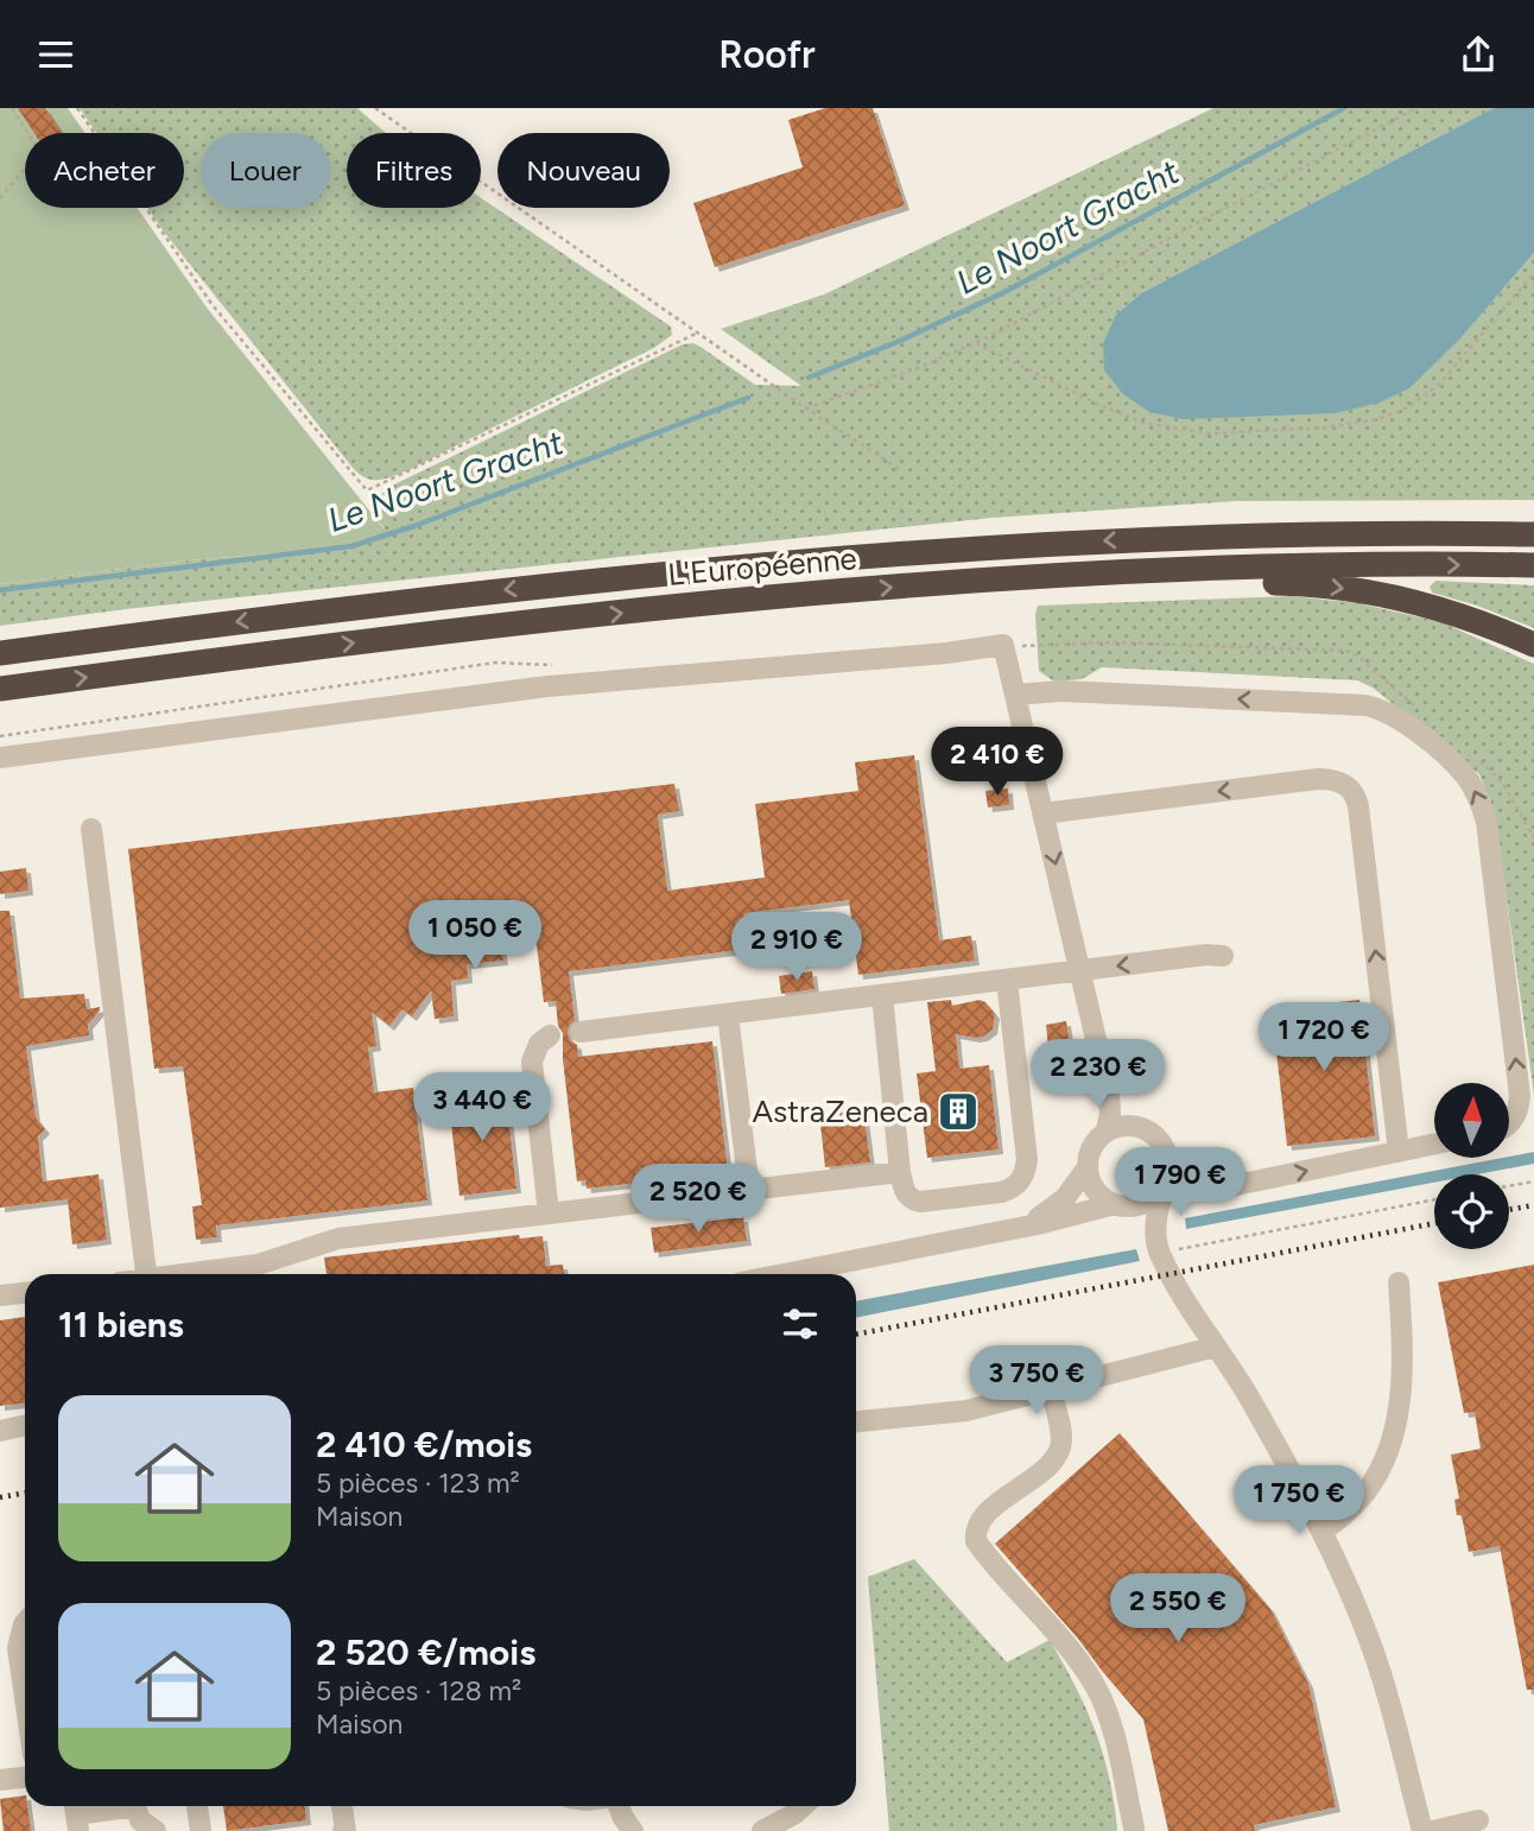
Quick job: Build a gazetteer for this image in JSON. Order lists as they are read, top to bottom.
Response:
{
  "streets": {
    "highway": ["L'Européenne"]
  },
  "water": ["Le Noort Gracht"],
  "places": {
    "building": ["AstraZeneca"]
  },
  "north": "top",
  "page": {
    "header": "Roofr",
    "chip": [
      "Acheter",
      "Louer",
      "Filtres",
      "Nouveau"
    ],
    "price": [
      "2 410 €",
      "1 050 €",
      "2 910 €",
      "1 720 €",
      "2 230 €",
      "3 440 €",
      "1 790 €",
      "2 520 €",
      "3 750 €",
      "1 750 €",
      "2 550 €"
    ],
    "heading": "11 biens",
    "list": [
      {
        "name": "2 410 €/mois",
        "note": "5 pièces · 123 m² · Maison"
      },
      {
        "name": "2 520 €/mois",
        "note": "5 pièces · 128 m² · Maison"
      }
    ]
  }
}
